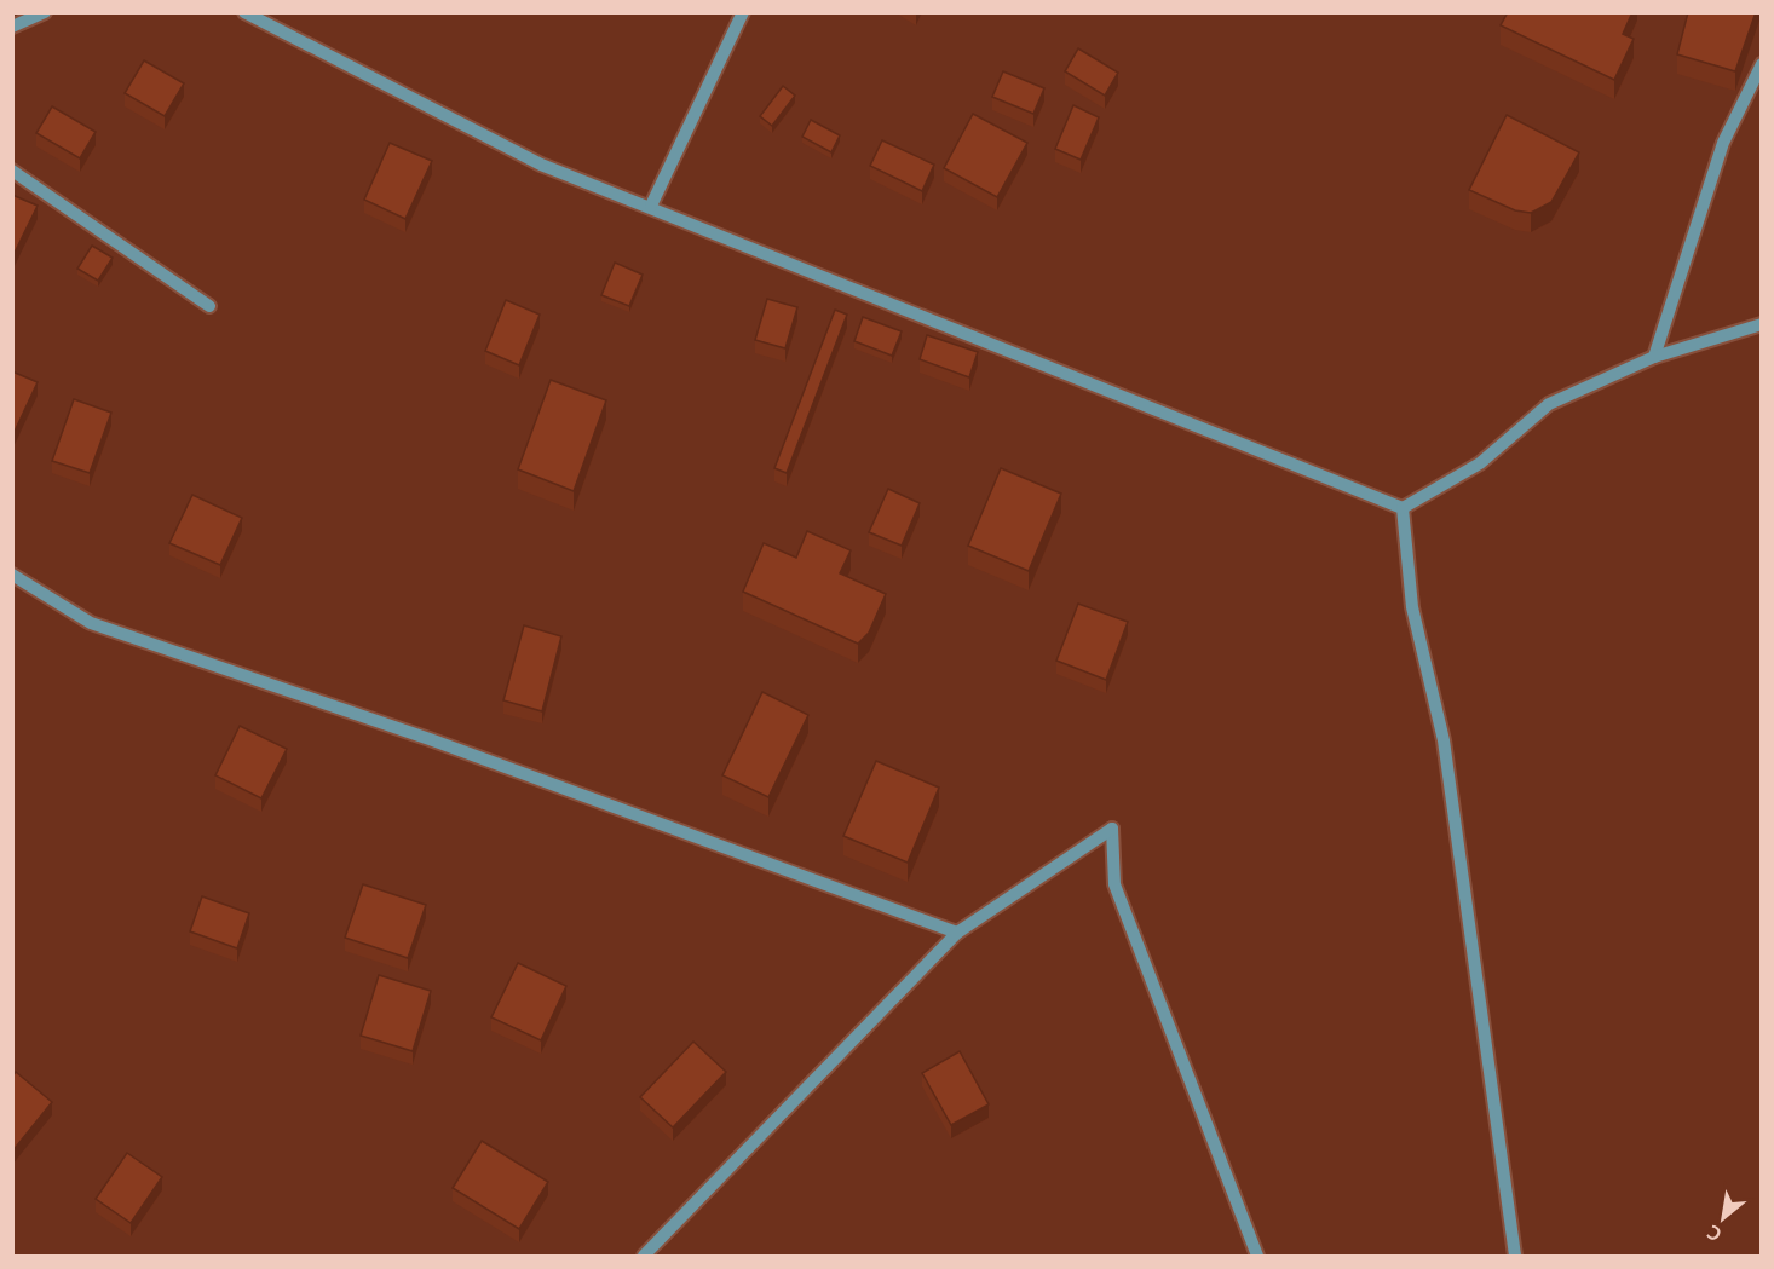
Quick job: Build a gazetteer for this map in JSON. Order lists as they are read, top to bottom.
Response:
{
  "north": "bottom left"
}
